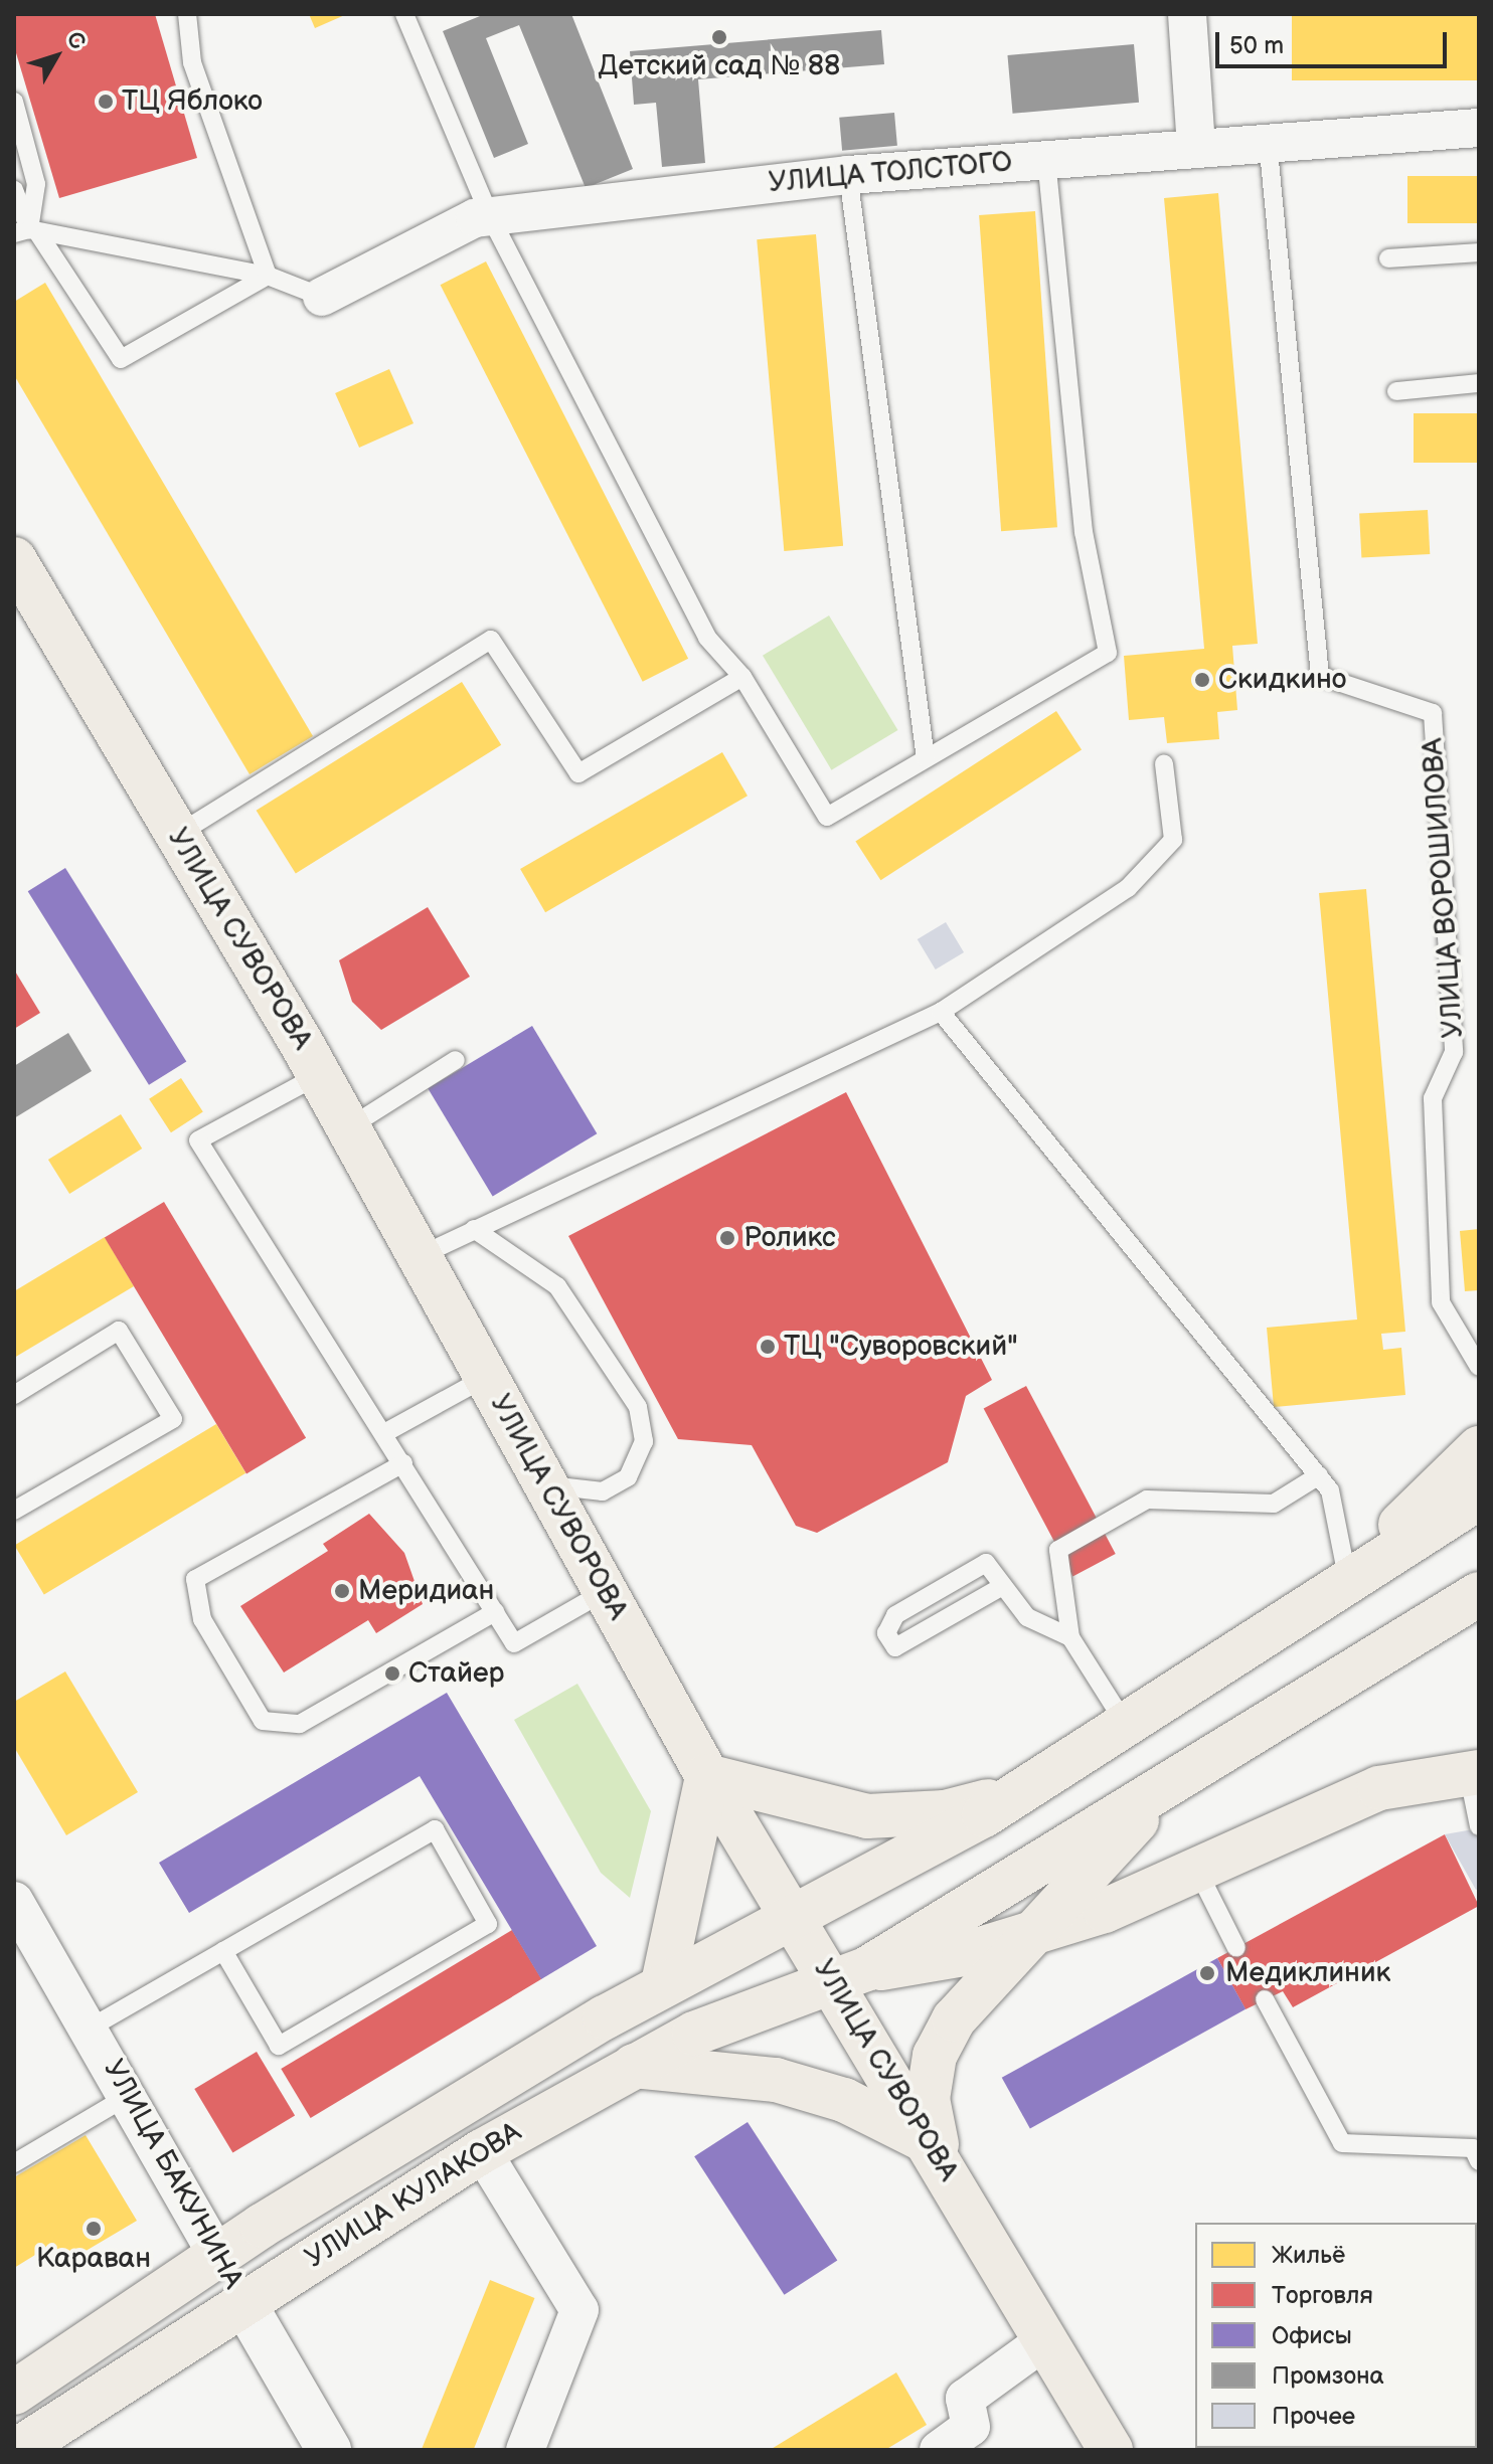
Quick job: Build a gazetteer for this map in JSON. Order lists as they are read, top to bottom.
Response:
{
  "streets": {
    "main road": ["УЛИЦА СУВОРОВА", "УЛИЦА БАКУНИНА", "УЛИЦА КУЛАКОВА"],
    "street": ["УЛИЦА ТОЛСТОГО"],
    "lane": ["УЛИЦА ВОРОШИЛОВА"]
  },
  "crossings": [
    ["УЛИЦА ТОЛСТОГО", "УЛИЦА ВОРОШИЛОВА"],
    ["УЛИЦА СУВОРОВА", "УЛИЦА КУЛАКОВА"],
    ["УЛИЦА БАКУНИНА", "УЛИЦА КУЛАКОВА"]
  ],
  "places": [
    "Детский сад № 88",
    "ТЦ Яблоко",
    "Скидкино",
    "Роликс",
    "ТЦ \"Суворовский\"",
    "Меридиан",
    "Стайер",
    "Медиклиник",
    "Караван"
  ],
  "legend": [
    "Жильё",
    "Торговля",
    "Офисы",
    "Промзона",
    "Прочее"
  ],
  "scale_bar": "50 m",
  "north": "top right"
}
